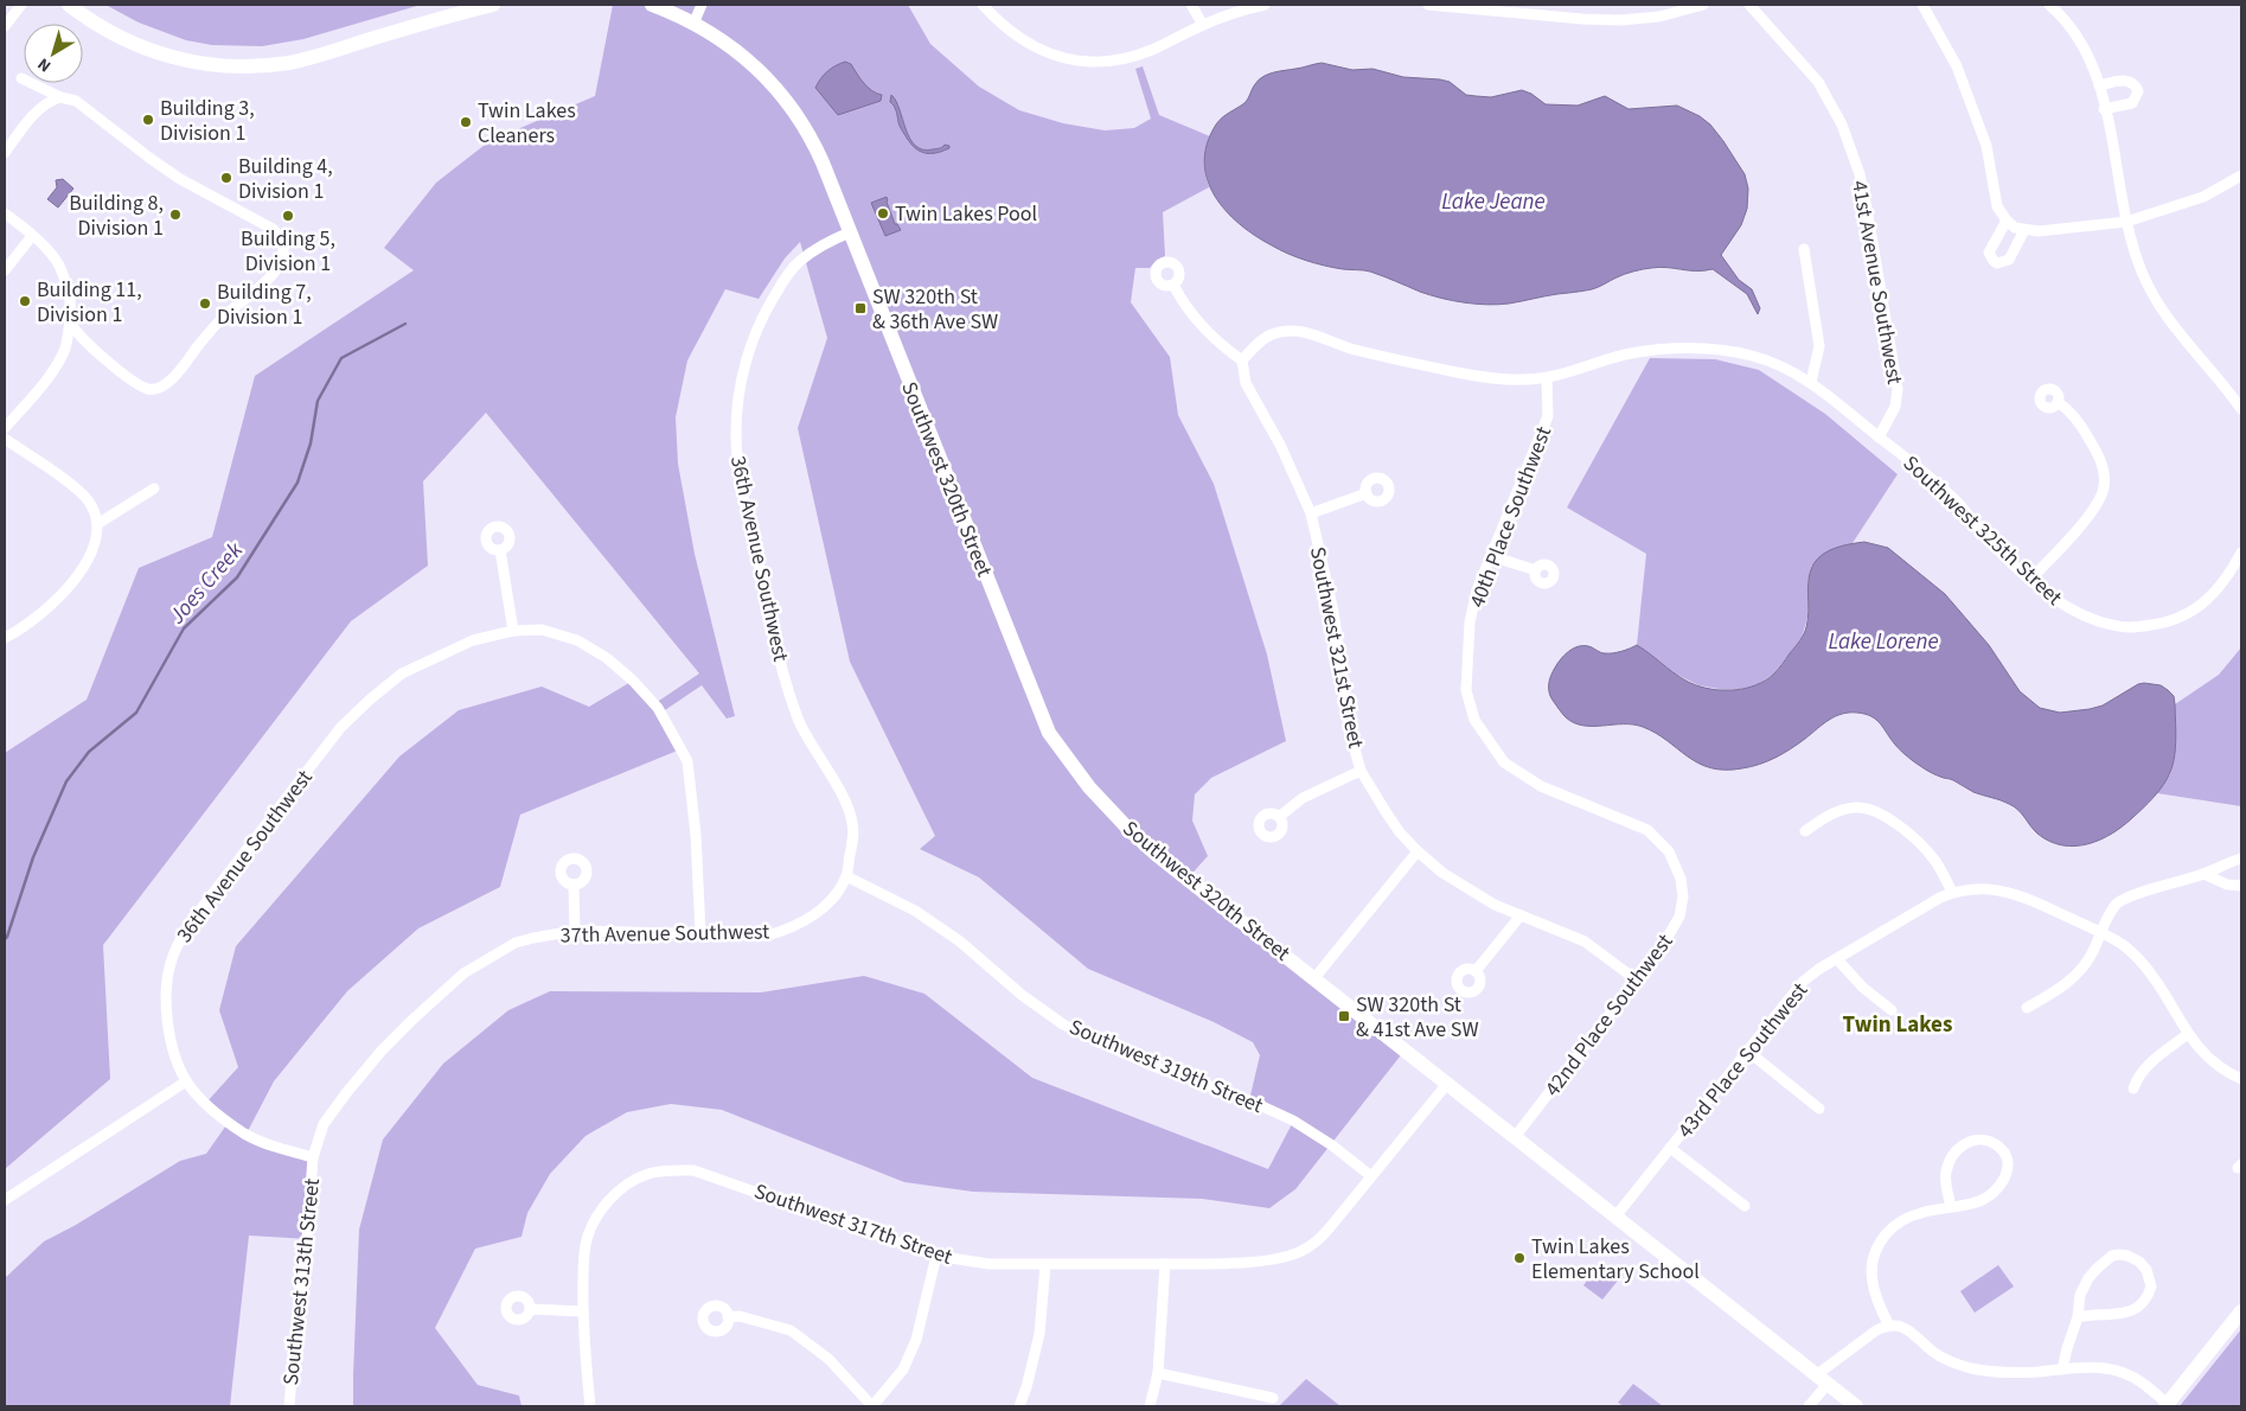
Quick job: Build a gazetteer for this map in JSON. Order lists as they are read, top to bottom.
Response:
{
  "streets": {
    "main road": ["Southwest 320th Street"],
    "street": [
      "41st Avenue Southwest",
      "40th Place Southwest",
      "Southwest 325th Street",
      "36th Avenue Southwest",
      "Southwest 321st Street",
      "37th Avenue Southwest",
      "42nd Place Southwest",
      "43rd Place Southwest",
      "Southwest 319th Street",
      "Southwest 317th Street",
      "Southwest 313th Street"
    ]
  },
  "crossings": [
    ["41st Avenue Southwest", "Southwest 325th Street"],
    ["Southwest 320th Street", "36th Avenue Southwest"],
    ["Southwest 320th Street", "42nd Place Southwest"],
    ["Southwest 320th Street", "43rd Place Southwest"],
    ["Southwest 320th Street", "Southwest 317th Street"],
    ["40th Place Southwest", "Southwest 325th Street"],
    ["40th Place Southwest", "42nd Place Southwest"],
    ["Southwest 325th Street", "Southwest 321st Street"],
    ["36th Avenue Southwest", "37th Avenue Southwest"],
    ["36th Avenue Southwest", "Southwest 319th Street"],
    ["36th Avenue Southwest", "Southwest 313th Street"],
    ["Southwest 321st Street", "42nd Place Southwest"],
    ["37th Avenue Southwest", "Southwest 319th Street"],
    ["37th Avenue Southwest", "Southwest 313th Street"],
    ["Southwest 319th Street", "Southwest 317th Street"]
  ],
  "districts": ["Twin Lakes"],
  "water": ["Lake Jeane", "Joes Creek", "Lake Lorene"],
  "places": {
    "other": [
      "Building 3, Division 1",
      "Twin Lakes Cleaners",
      "Building 4, Division 1",
      "Twin Lakes Pool",
      "Building 8, Division 1",
      "Building 5, Division 1",
      "Building 11, Division 1",
      "Building 7, Division 1",
      "Twin Lakes Elementary School"
    ],
    "transit": ["SW 320th St & 36th Ave SW", "SW 320th St & 41st Ave SW"]
  },
  "north": "bottom left"
}
